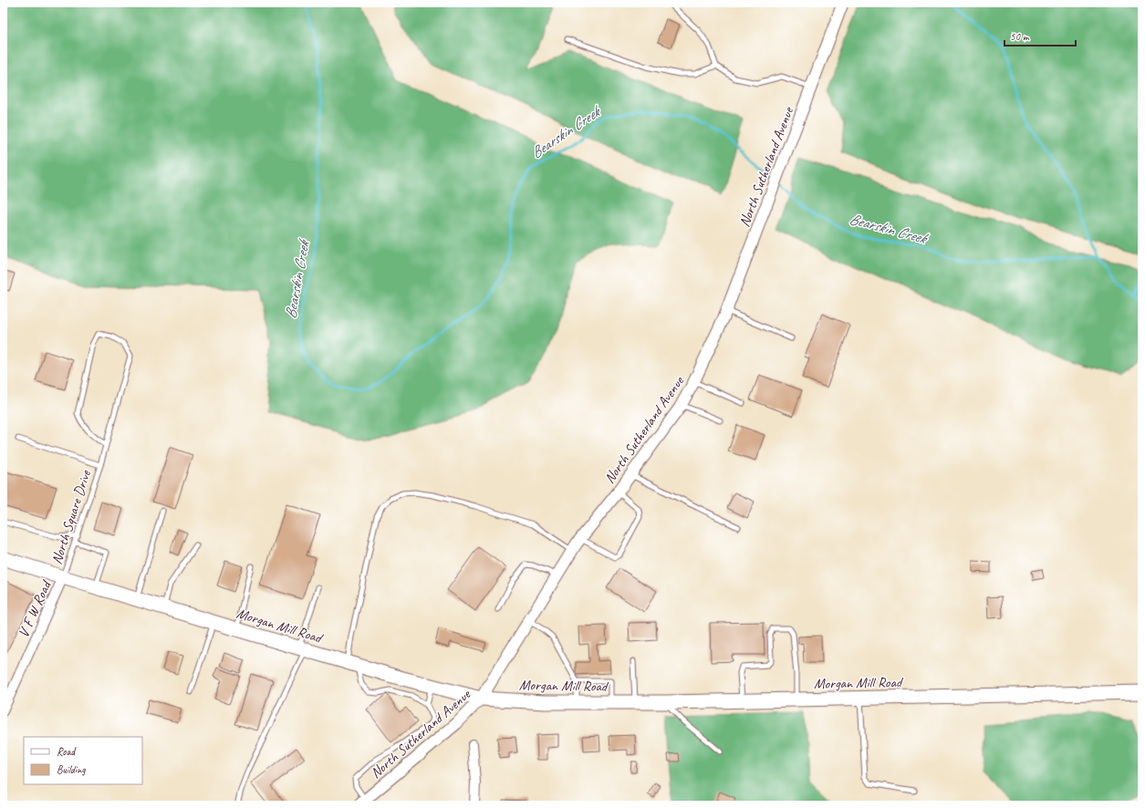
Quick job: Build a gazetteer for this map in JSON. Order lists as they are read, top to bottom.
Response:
{
  "streets": {
    "main road": ["Morgan Mill Road"],
    "street": ["North Sutherland Avenue", "V F W Road"],
    "lane": ["North Square Drive"]
  },
  "crossings": [
    ["North Sutherland Avenue", "Morgan Mill Road"],
    ["North Square Drive", "V F W Road"],
    ["North Square Drive", "Morgan Mill Road"],
    ["V F W Road", "Morgan Mill Road"]
  ],
  "water": ["Bearskin Creek"],
  "legend": ["Road", "Building"],
  "scale_bar": "50 m"
}
